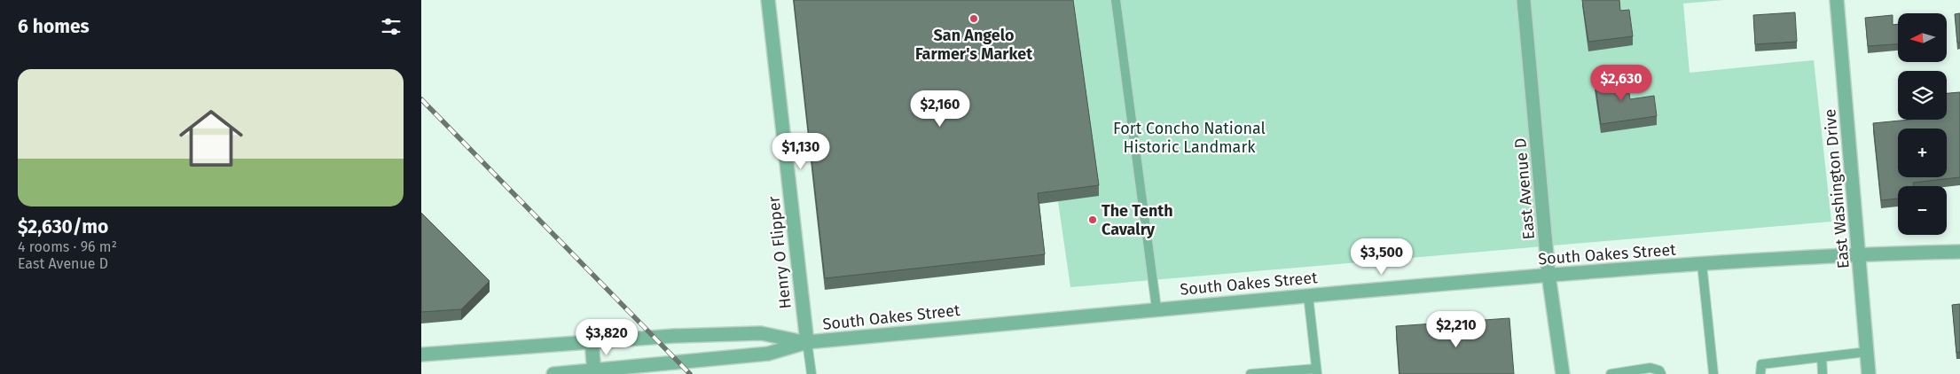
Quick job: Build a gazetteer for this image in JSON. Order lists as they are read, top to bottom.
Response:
{
  "streets": {
    "street": [
      "East Avenue D",
      "East Washington Drive",
      "Henry O Flipper",
      "South Oakes Street"
    ]
  },
  "crossings": [
    ["East Avenue D", "South Oakes Street"],
    ["East Washington Drive", "South Oakes Street"],
    ["Henry O Flipper", "South Oakes Street"]
  ],
  "parks": ["Fort Concho National Historic Landmark"],
  "places": ["San Angelo Farmer's Market", "The Tenth Cavalry"],
  "north": "left",
  "page": {
    "heading": "6 homes",
    "map_buttons": ["+", "−"],
    "list": [
      {
        "name": "$2,630/mo",
        "note": "4 rooms · 96 m² · East Avenue D"
      }
    ],
    "price": [
      "$2,630",
      "$2,160",
      "$1,130",
      "$3,500",
      "$2,210",
      "$3,820"
    ]
  }
}
